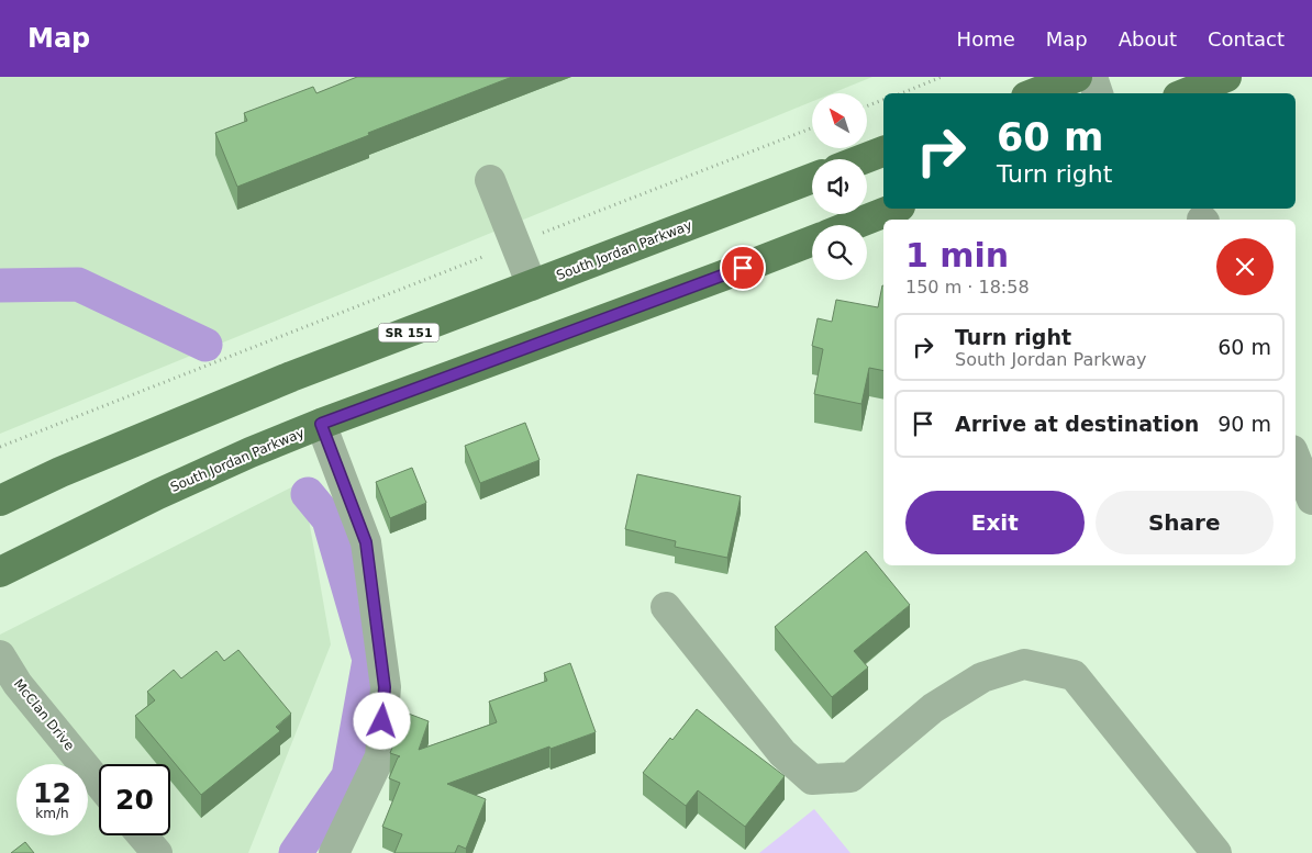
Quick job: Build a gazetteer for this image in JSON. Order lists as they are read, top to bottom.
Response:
{
  "streets": {
    "main road": ["South Jordan Parkway", "SR 151"],
    "street": ["McClan Drive"]
  },
  "north": "top left",
  "page": {
    "header": "Map",
    "nav": [
      "Home",
      "Map",
      "About",
      "Contact"
    ],
    "turn": ["60 m", "Turn right"],
    "heading": ["1 min", "150 m · 18:58"],
    "list": [
      {
        "name": "Turn right",
        "note": "South Jordan Parkway",
        "value": "60 m"
      },
      {
        "name": "Arrive at destination",
        "value": "90 m"
      }
    ],
    "buttons": ["Exit", "Share"],
    "speed": "12 km/h",
    "limit": "20"
  }
}
